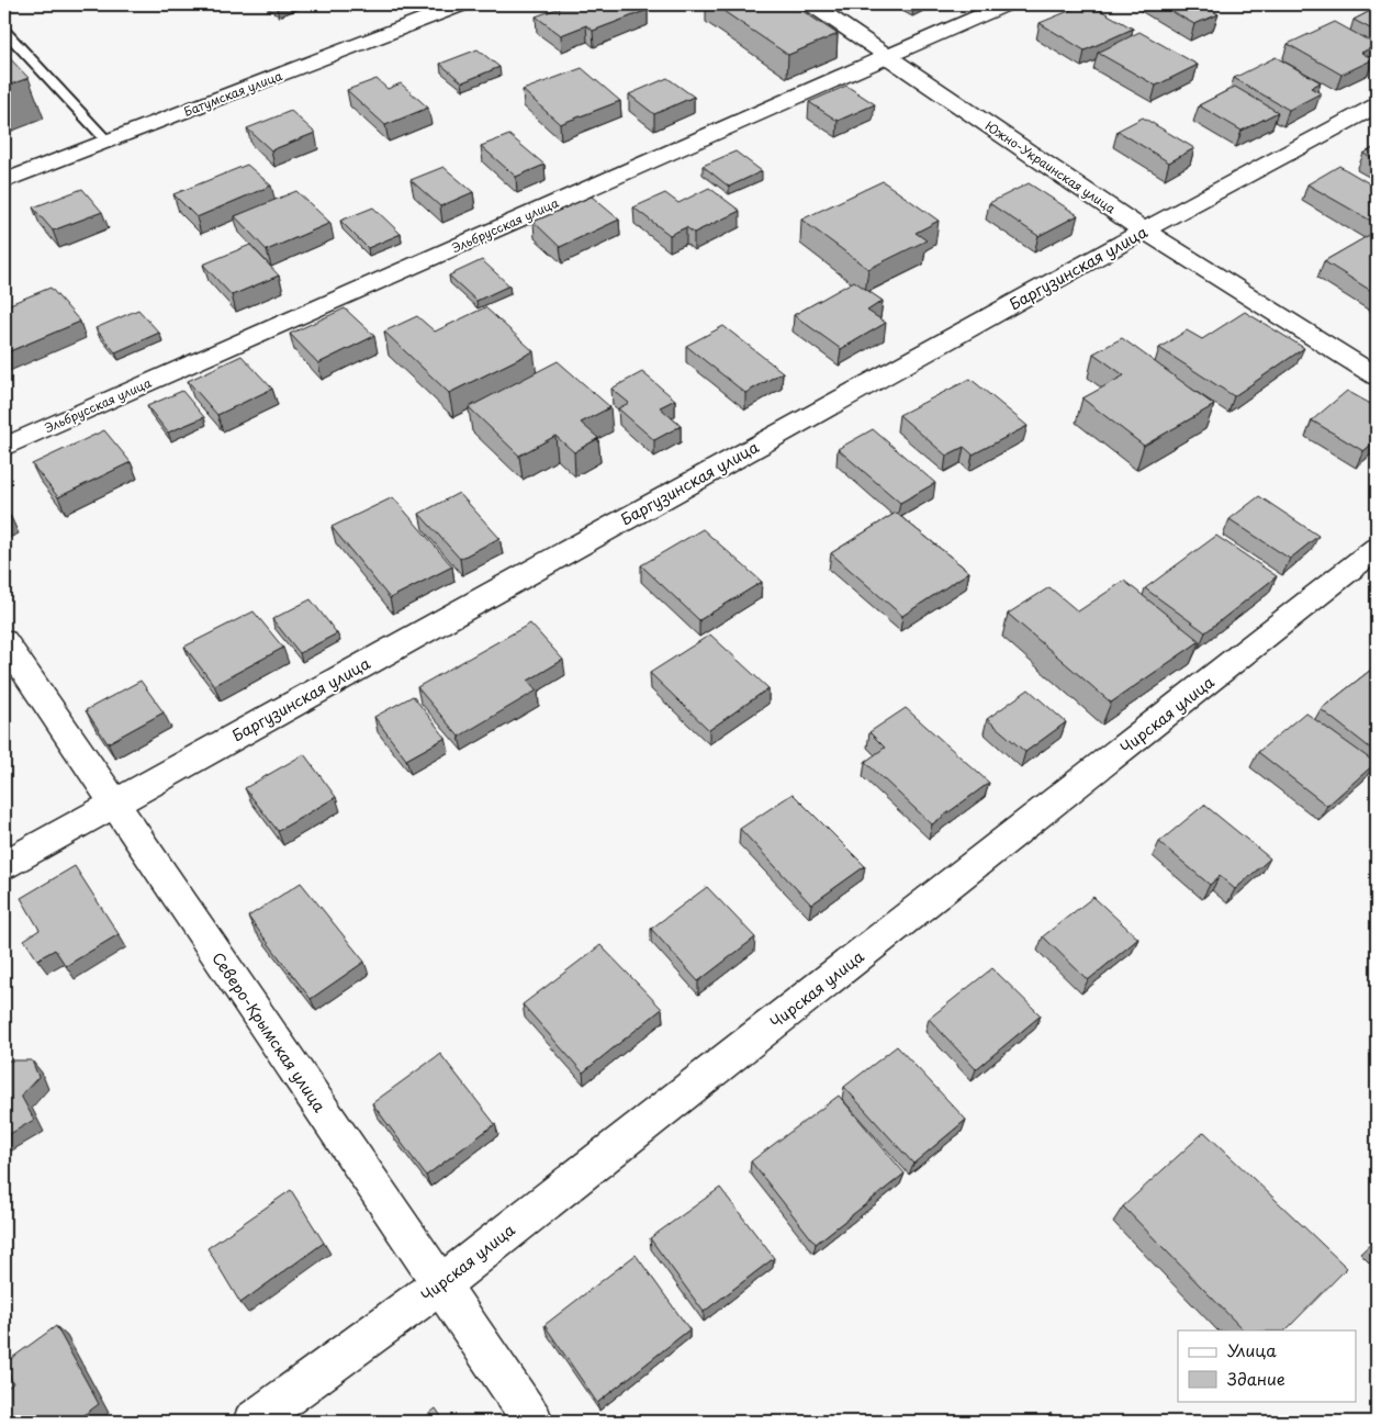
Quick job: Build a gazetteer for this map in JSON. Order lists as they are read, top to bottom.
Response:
{
  "streets": {
    "street": [
      "Батумская улица",
      "Южно-Украинская улица",
      "Эльбрусская улица",
      "Баргузинская улица",
      "Чирская улица",
      "Северо-Крымская улица"
    ]
  },
  "crossings": [
    ["Южно-Украинская улица", "Эльбрусская улица"],
    ["Южно-Украинская улица", "Баргузинская улица"],
    ["Баргузинская улица", "Северо-Крымская улица"],
    ["Чирская улица", "Северо-Крымская улица"]
  ],
  "legend": ["Улица", "Здание"]
}
